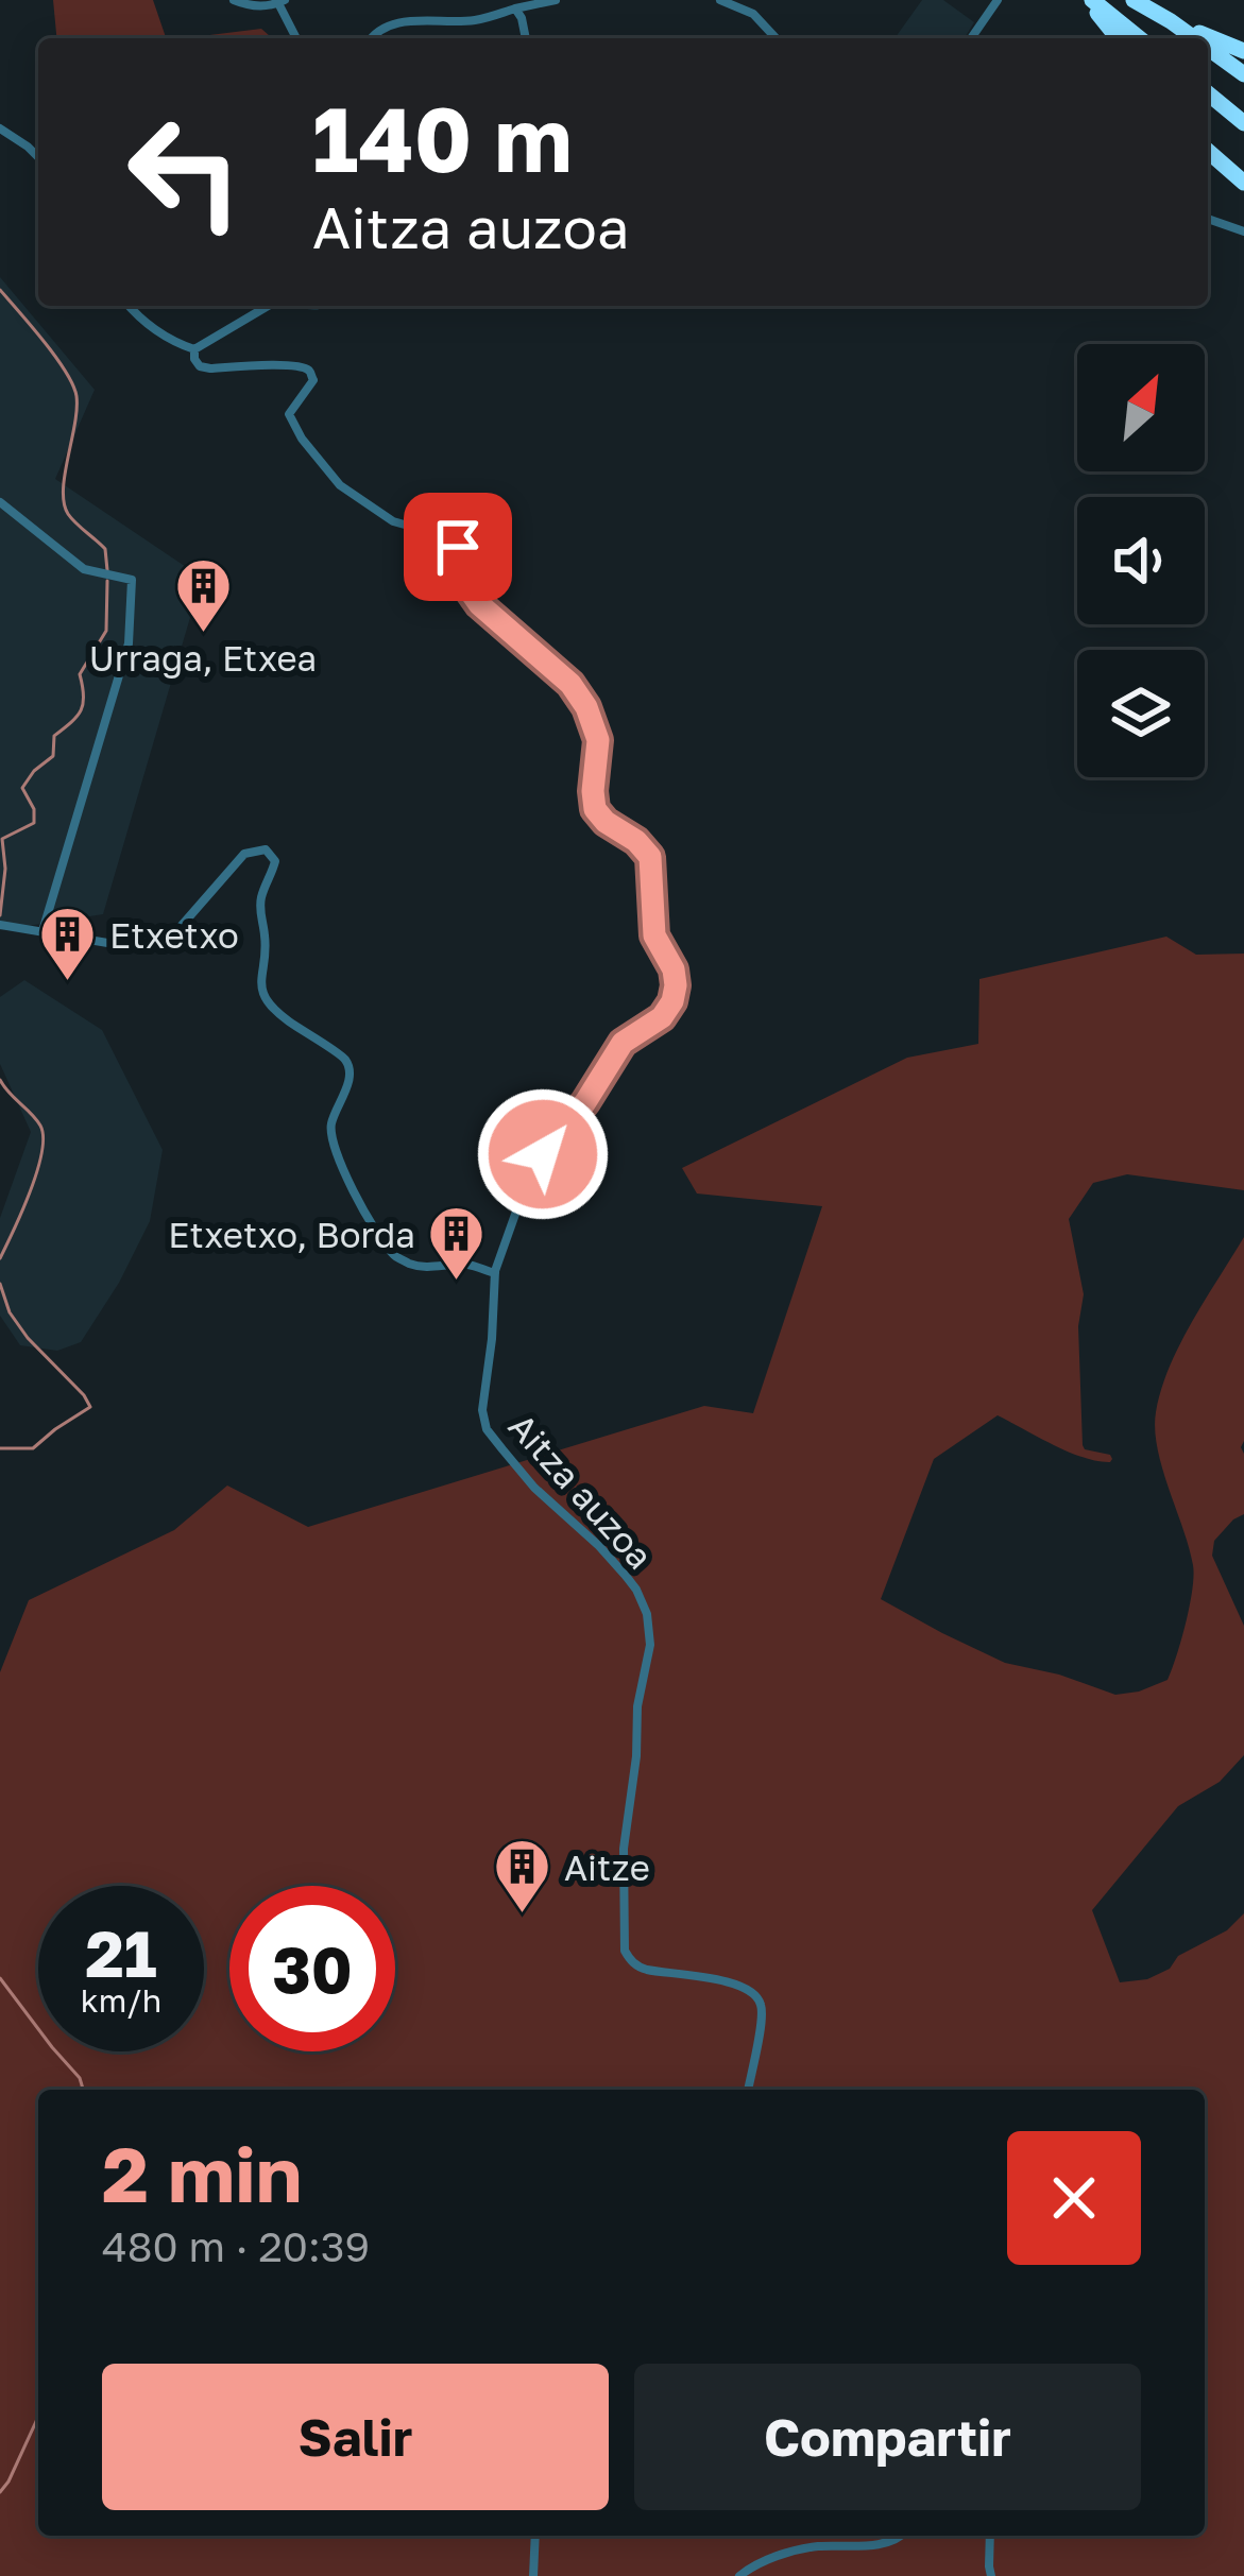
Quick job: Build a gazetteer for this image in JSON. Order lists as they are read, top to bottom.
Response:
{
  "streets": {
    "street": ["Aitza auzoa"]
  },
  "places": {
    "building": [
      "Urraga, Etxea",
      "Etxetxo",
      "Etxetxo, Borda",
      "Aitze"
    ]
  },
  "north": "top right",
  "page": {
    "turn": ["140 m", "Aitza auzoa"],
    "speed": "21 km/h",
    "limit": "30",
    "heading": ["2 min", "480 m · 20:39"],
    "buttons": ["Salir", "Compartir"]
  }
}
